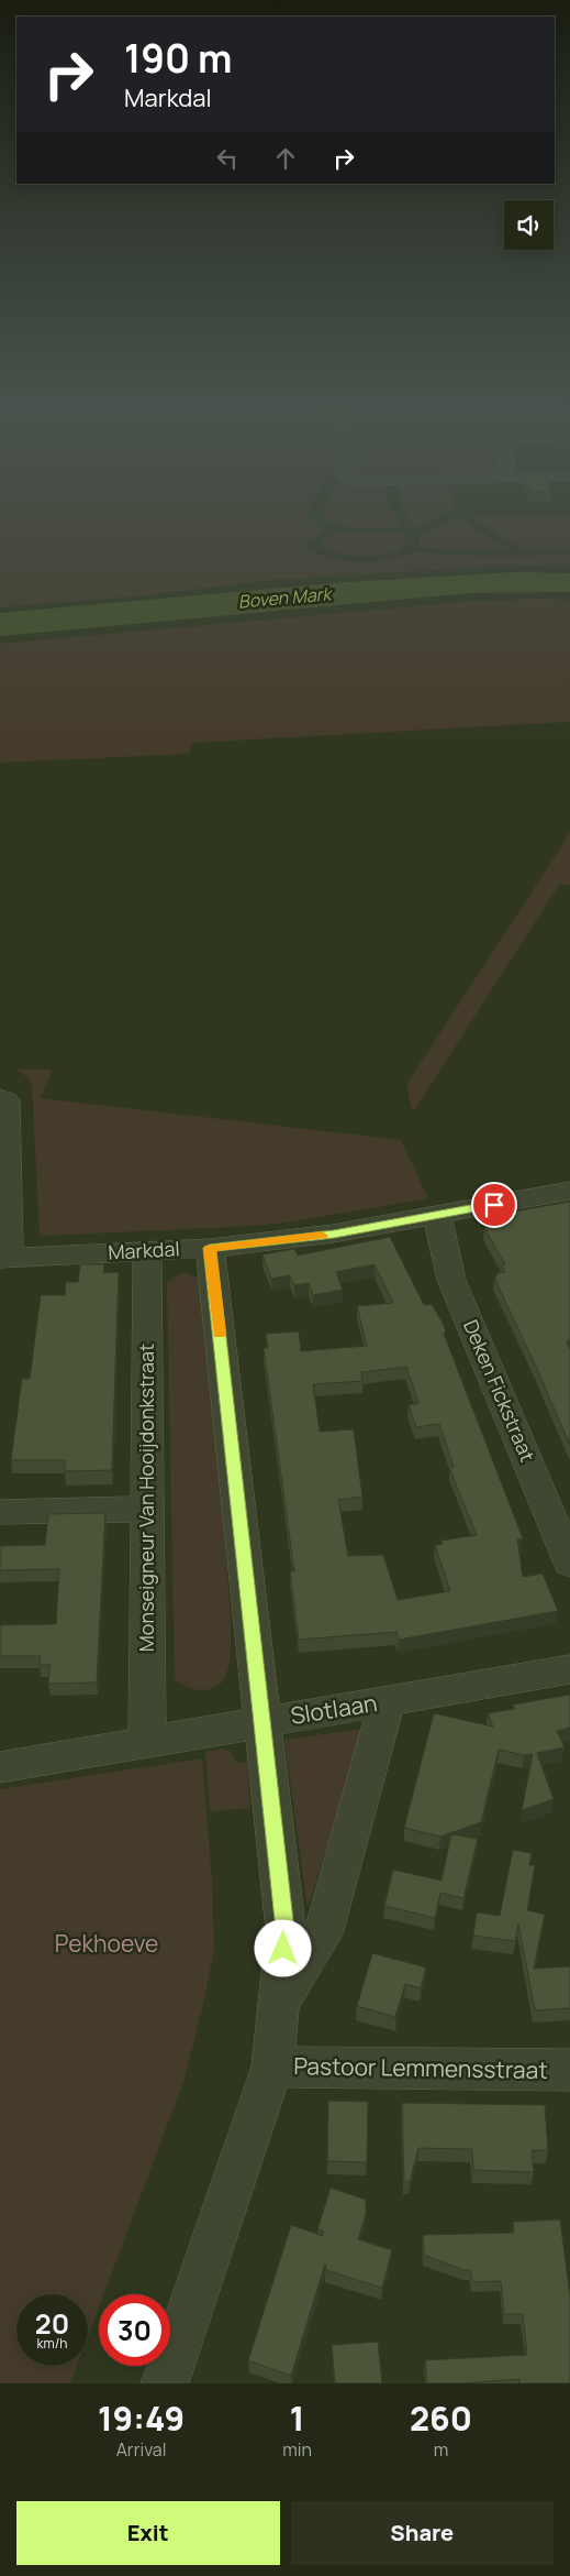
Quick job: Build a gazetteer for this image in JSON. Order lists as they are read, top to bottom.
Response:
{
  "streets": {
    "street": [
      "Markdal",
      "Deken Fickstraat",
      "Monseigneur Van Hooijdonkstraat",
      "Slotlaan",
      "Pastoor Lemmensstraat"
    ]
  },
  "crossings": [
    ["Markdal", "Deken Fickstraat"],
    ["Markdal", "Monseigneur Van Hooijdonkstraat"],
    ["Monseigneur Van Hooijdonkstraat", "Slotlaan"]
  ],
  "water": ["Boven Mark"],
  "parks": ["Pekhoeve"],
  "page": {
    "turn": ["190 m", "Markdal"],
    "speed": "20 km/h",
    "limit": "30",
    "eta": [
      "19:49",
      "Arrival",
      "1",
      "min",
      "260",
      "m"
    ],
    "buttons": ["Exit", "Share"]
  }
}
